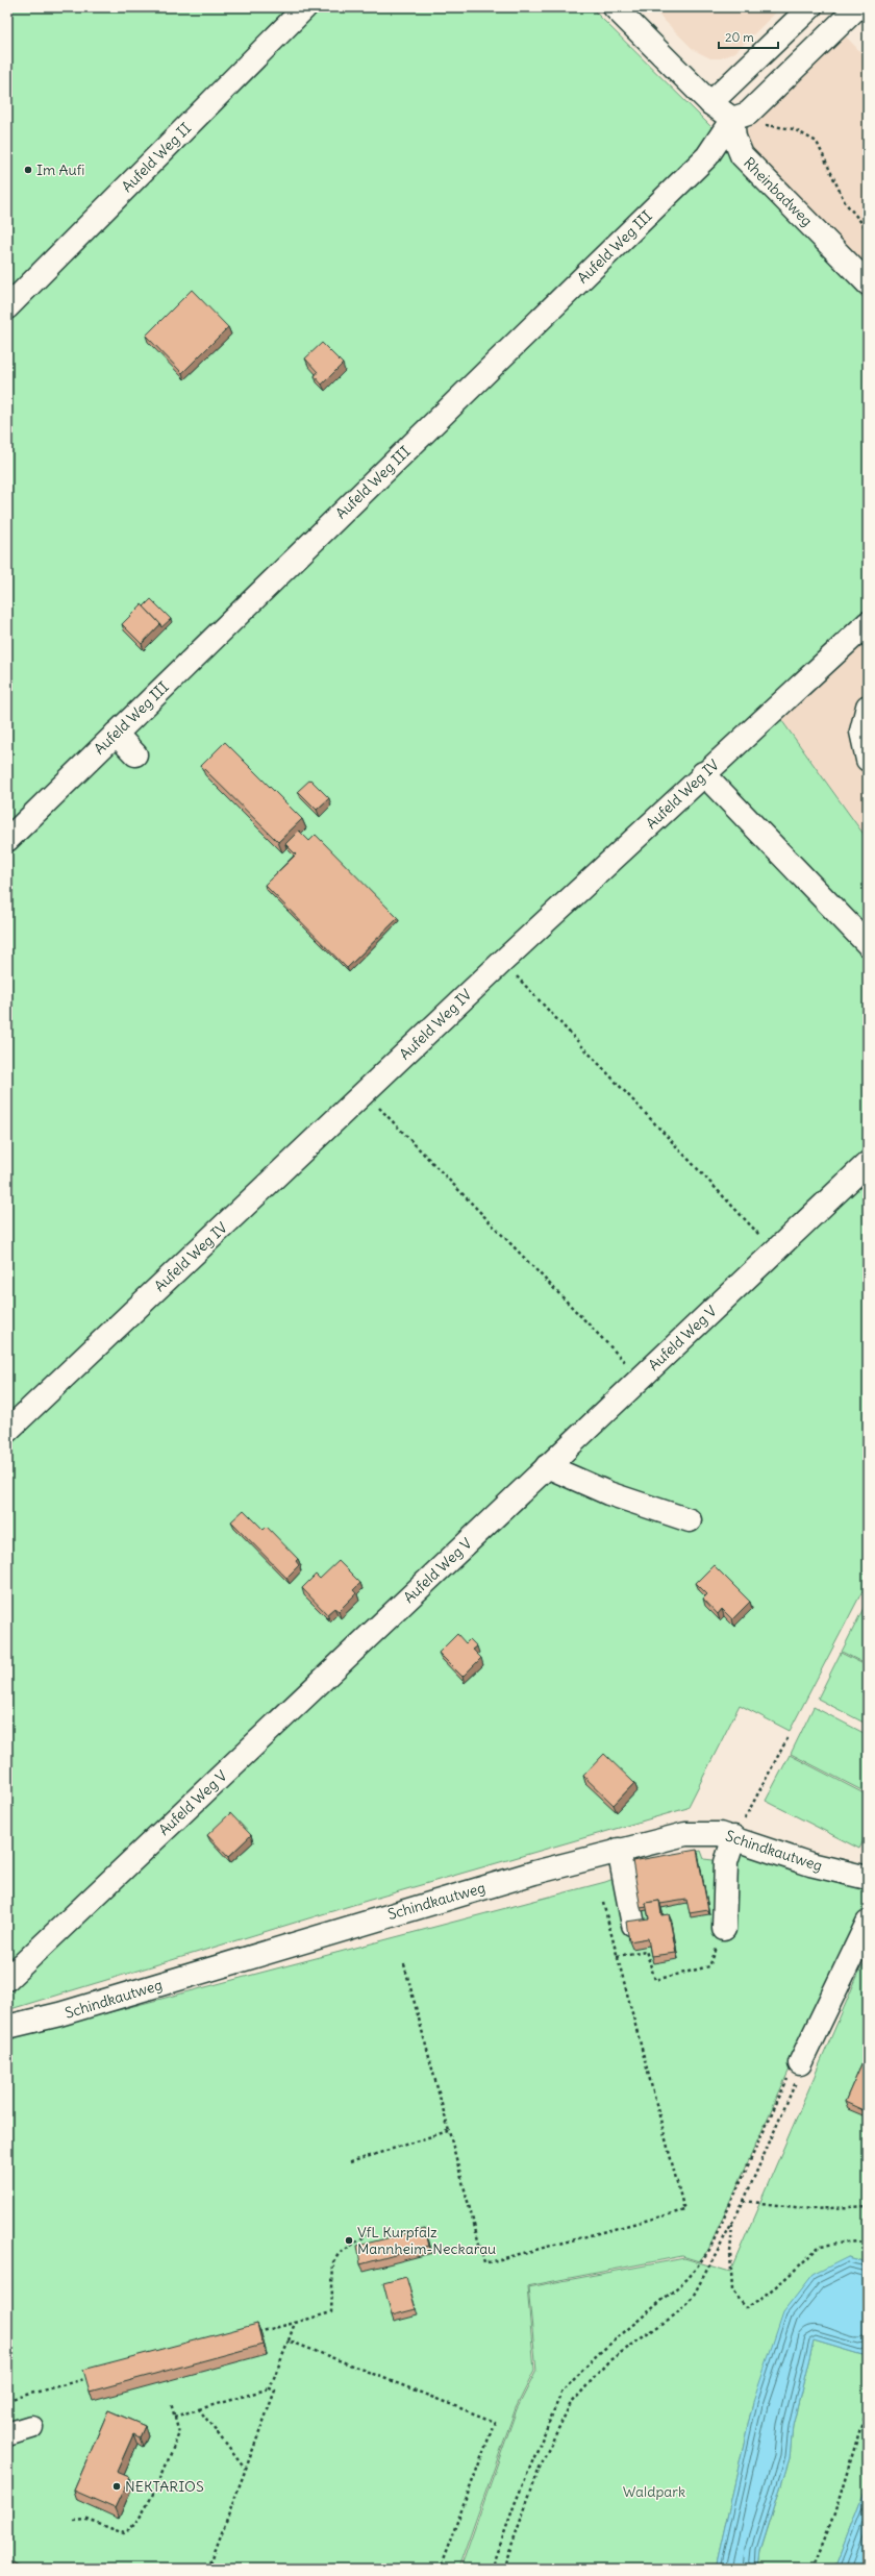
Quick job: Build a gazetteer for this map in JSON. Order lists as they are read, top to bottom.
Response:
{
  "streets": {
    "street": [
      "Aufeld Weg II",
      "Rheinbadweg",
      "Aufeld Weg III",
      "Aufeld Weg IV",
      "Aufeld Weg V",
      "Schindkautweg"
    ]
  },
  "crossings": [
    ["Rheinbadweg", "Aufeld Weg III"]
  ],
  "parks": ["Waldpark"],
  "places": ["Im Aufi", "VfL Kurpfalz Mannheim-Neckarau", "NEKTARIOS"],
  "scale_bar": "20 m"
}
